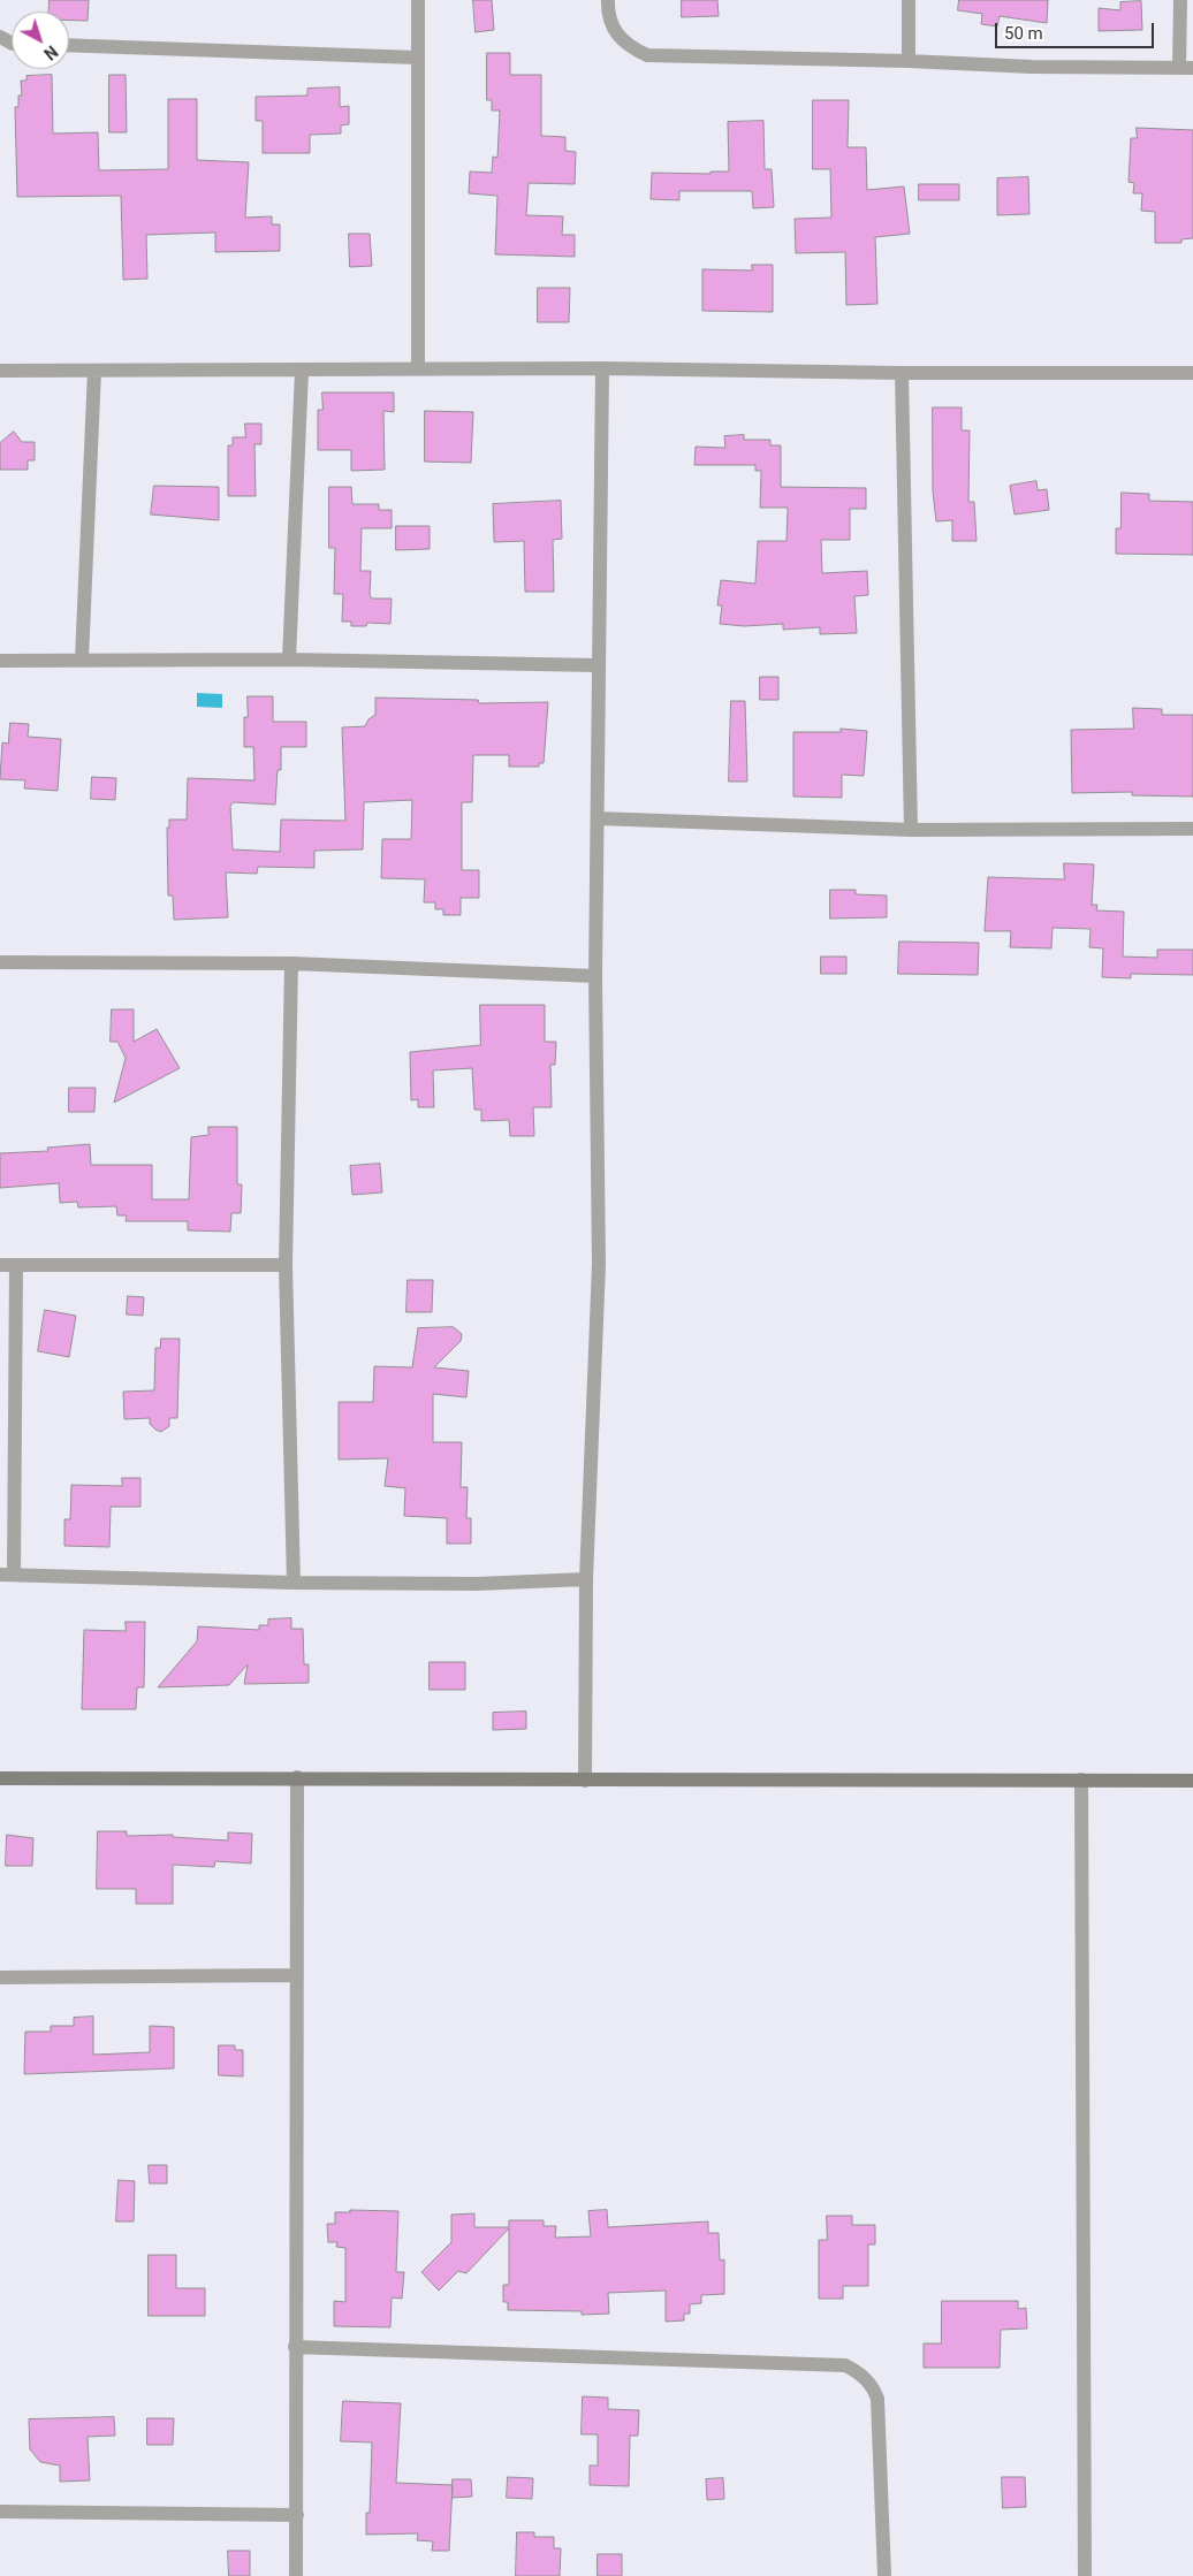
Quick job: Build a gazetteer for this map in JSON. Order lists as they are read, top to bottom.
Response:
{
  "scale_bar": "50 m",
  "north": "bottom right"
}
